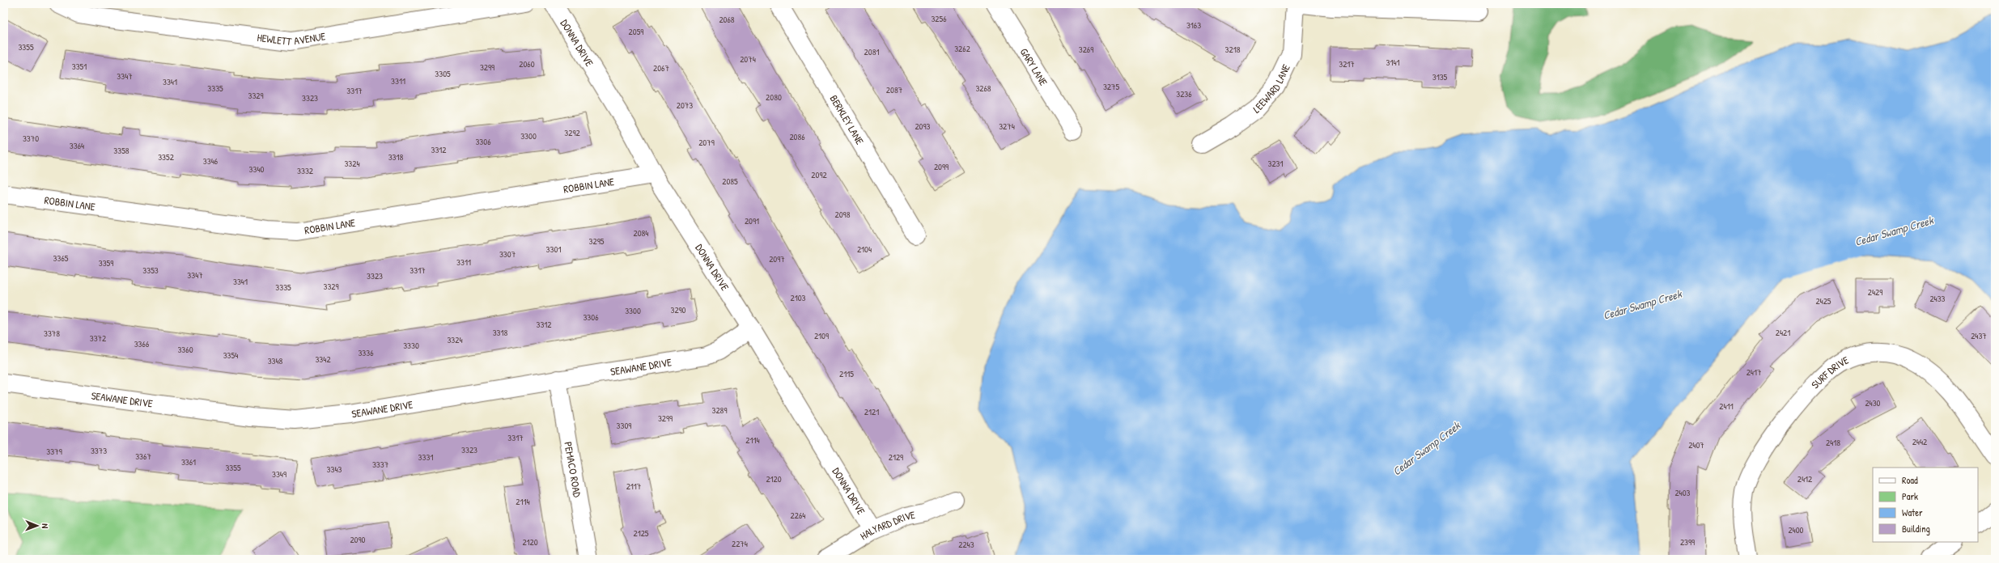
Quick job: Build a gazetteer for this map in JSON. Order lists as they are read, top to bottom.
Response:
{
  "streets": {
    "street": [
      "HEWLETT AVENUE",
      "DONNA DRIVE",
      "GARY LANE",
      "LEEWARD LANE",
      "BERKLEY LANE",
      "ROBBIN LANE",
      "SEAWANE DRIVE",
      "SURF DRIVE",
      "PEMACO ROAD",
      "HALYARD DRIVE"
    ]
  },
  "crossings": [
    ["DONNA DRIVE", "ROBBIN LANE"],
    ["DONNA DRIVE", "SEAWANE DRIVE"],
    ["DONNA DRIVE", "HALYARD DRIVE"],
    ["SEAWANE DRIVE", "PEMACO ROAD"]
  ],
  "water": ["Cedar Swamp Creek"],
  "house_numbers": [
    "3256",
    "2068",
    "3163",
    "2059",
    "3355",
    "3262",
    "3269",
    "3218",
    "2081",
    "2074",
    "3141",
    "2060",
    "3217",
    "3351",
    "3299",
    "2067",
    "3305",
    "3347",
    "3135",
    "3311",
    "3341",
    "3275",
    "3335",
    "3268",
    "2087",
    "3317",
    "3236",
    "3329",
    "2080",
    "3323",
    "2073",
    "2093",
    "3274",
    "3292",
    "3300",
    "2086",
    "3370",
    "3306",
    "2079",
    "3364",
    "3312",
    "3358",
    "3352",
    "3318",
    "3346",
    "3324",
    "3231",
    "2099",
    "3340",
    "3332",
    "2092",
    "2085",
    "2098",
    "2091",
    "2084",
    "3295",
    "3301",
    "2104",
    "3307",
    "3365",
    "2097",
    "3311",
    "3359",
    "3353",
    "3317",
    "3347",
    "3323",
    "3341",
    "3329",
    "3335",
    "2429",
    "2103",
    "2433",
    "2425",
    "3290",
    "3300",
    "3306",
    "3312",
    "3318",
    "2421",
    "3378",
    "2109",
    "2437",
    "3372",
    "3324",
    "3366",
    "3330",
    "3360",
    "3336",
    "3354",
    "3342",
    "3348",
    "2417",
    "2115",
    "2430",
    "2411",
    "3289",
    "2121",
    "3299",
    "3309",
    "3317",
    "2114",
    "2442",
    "2418",
    "2407",
    "3323",
    "3373",
    "3379",
    "3367",
    "3331",
    "2129",
    "3361",
    "3337",
    "3355",
    "3343",
    "3349",
    "2120",
    "2412",
    "2117",
    "2403",
    "2114",
    "2264",
    "2400",
    "2125",
    "2090",
    "2120",
    "2399",
    "2274",
    "2243"
  ],
  "legend": [
    "Road",
    "Park",
    "Water",
    "Building"
  ],
  "north": "right"
}
